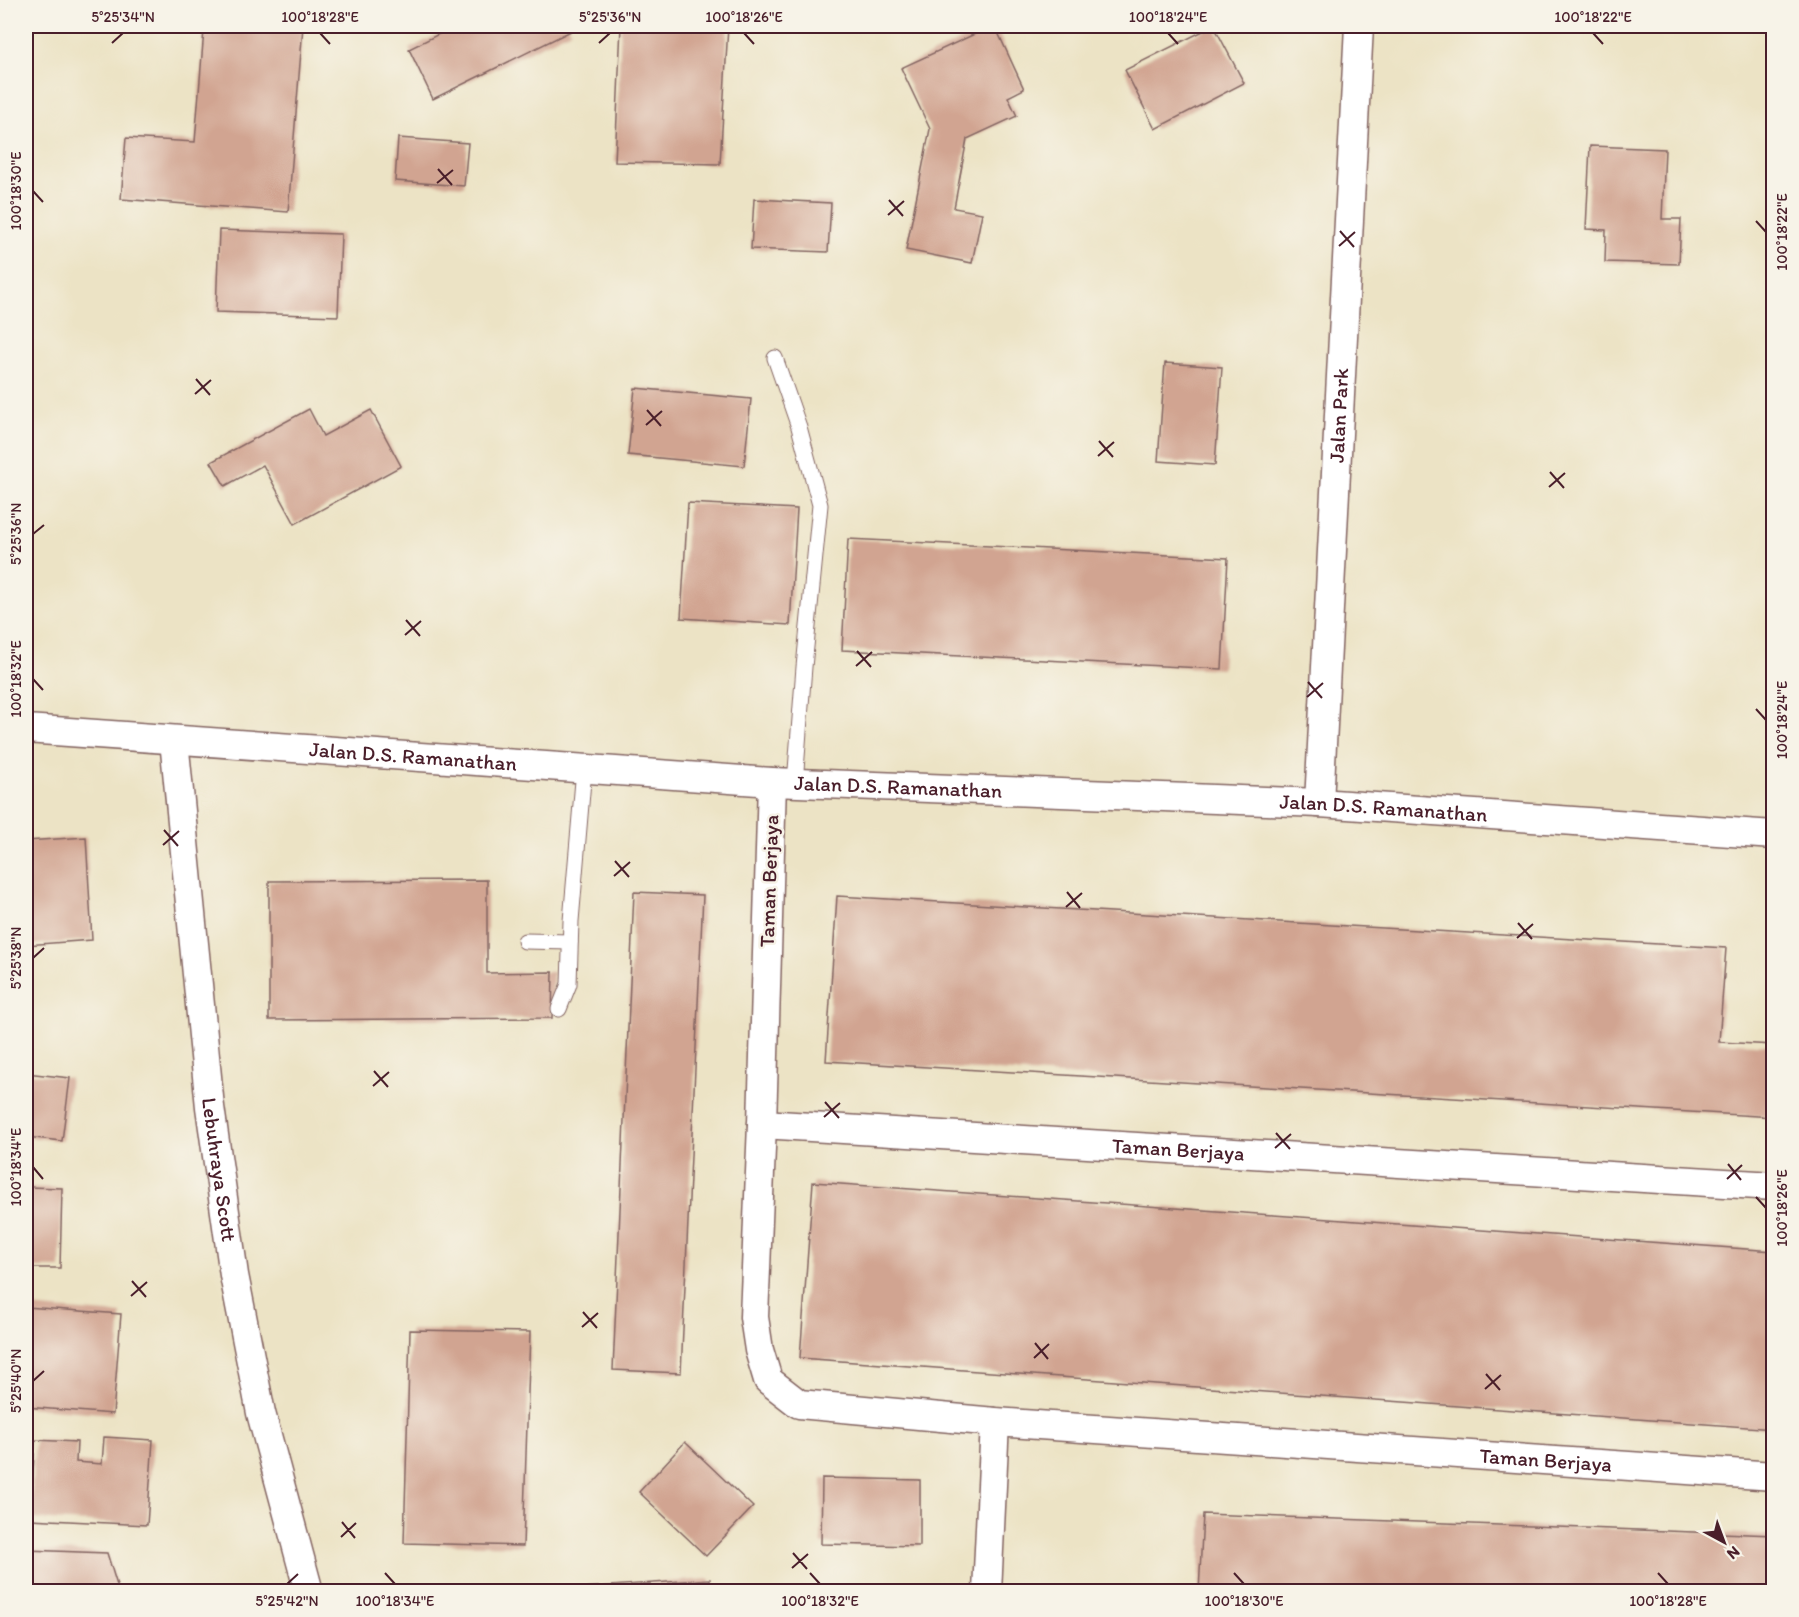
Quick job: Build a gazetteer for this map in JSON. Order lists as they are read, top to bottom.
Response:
{
  "streets": {
    "street": [
      "Jalan Park",
      "Jalan D.S. Ramanathan",
      "Taman Berjaya",
      "Lebuhraya Scott"
    ]
  },
  "crossings": [
    ["Jalan Park", "Jalan D.S. Ramanathan"],
    ["Jalan D.S. Ramanathan", "Taman Berjaya"],
    ["Jalan D.S. Ramanathan", "Lebuhraya Scott"]
  ],
  "north": "bottom right",
  "coordinates": [
    "5°25'34\"N",
    "100°18'28\"E",
    "5°25'36\"N",
    "100°18'26\"E",
    "100°18'24\"E",
    "100°18'22\"E",
    "100°18'30\"E",
    "100°18'32\"E",
    "5°25'38\"N",
    "100°18'34\"E",
    "5°25'40\"N",
    "5°25'42\"N"
  ]
}
